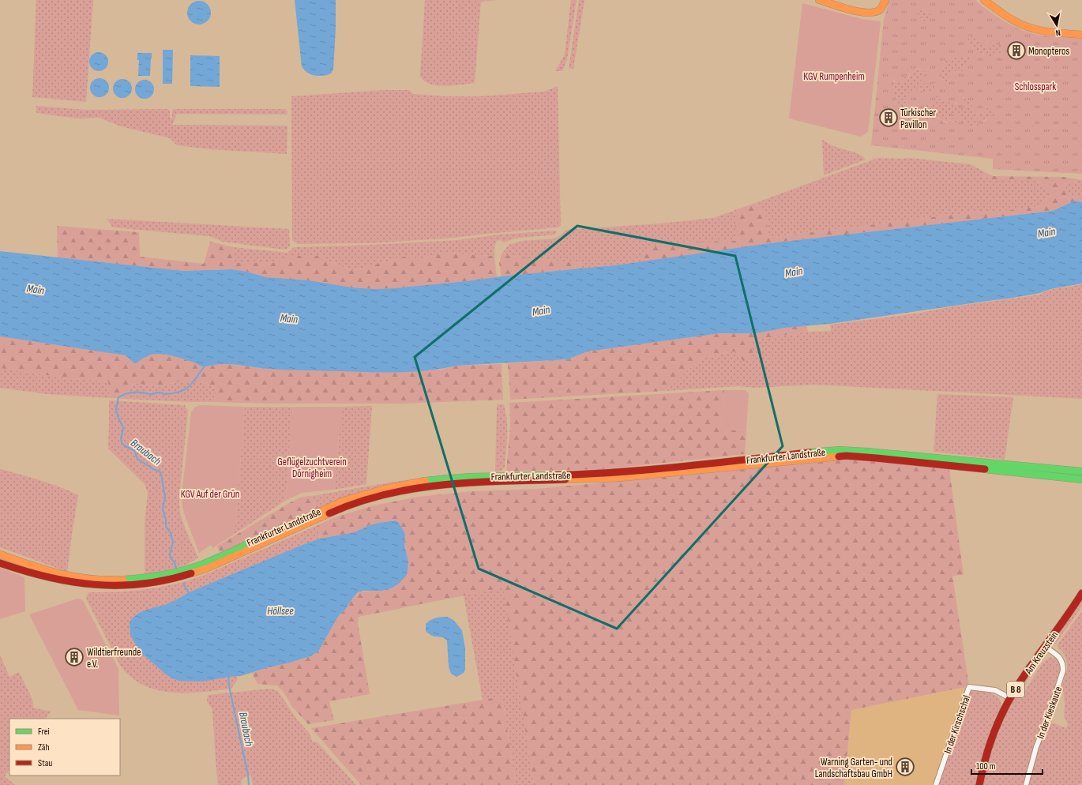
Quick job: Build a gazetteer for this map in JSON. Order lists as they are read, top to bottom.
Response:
{
  "streets": {
    "main road": ["Frankfurter Landstraße", "Am Kreuzstein", "B 8"],
    "street": ["In der Kieskaute", "In der Kirschschal"]
  },
  "crossings": [
    ["Am Kreuzstein", "In der Kieskaute"],
    ["Am Kreuzstein", "In der Kirschschal"]
  ],
  "water": ["Main", "Braubach", "Höllsee"],
  "parks": [
    "KGV Rumpenheim",
    "Schlosspark",
    "Geflügelzuchtverein Dörnigheim",
    "KGV Auf der Grün"
  ],
  "places": {
    "building": [
      "Monopteros",
      "Türkischer Pavillon",
      "Wildtierfreunde e.V.",
      "Warning Garten- und Landschaftsbau GmbH"
    ]
  },
  "legend": ["Frei", "Zäh", "Stau"],
  "scale_bar": "100 m",
  "north": "bottom"
}
